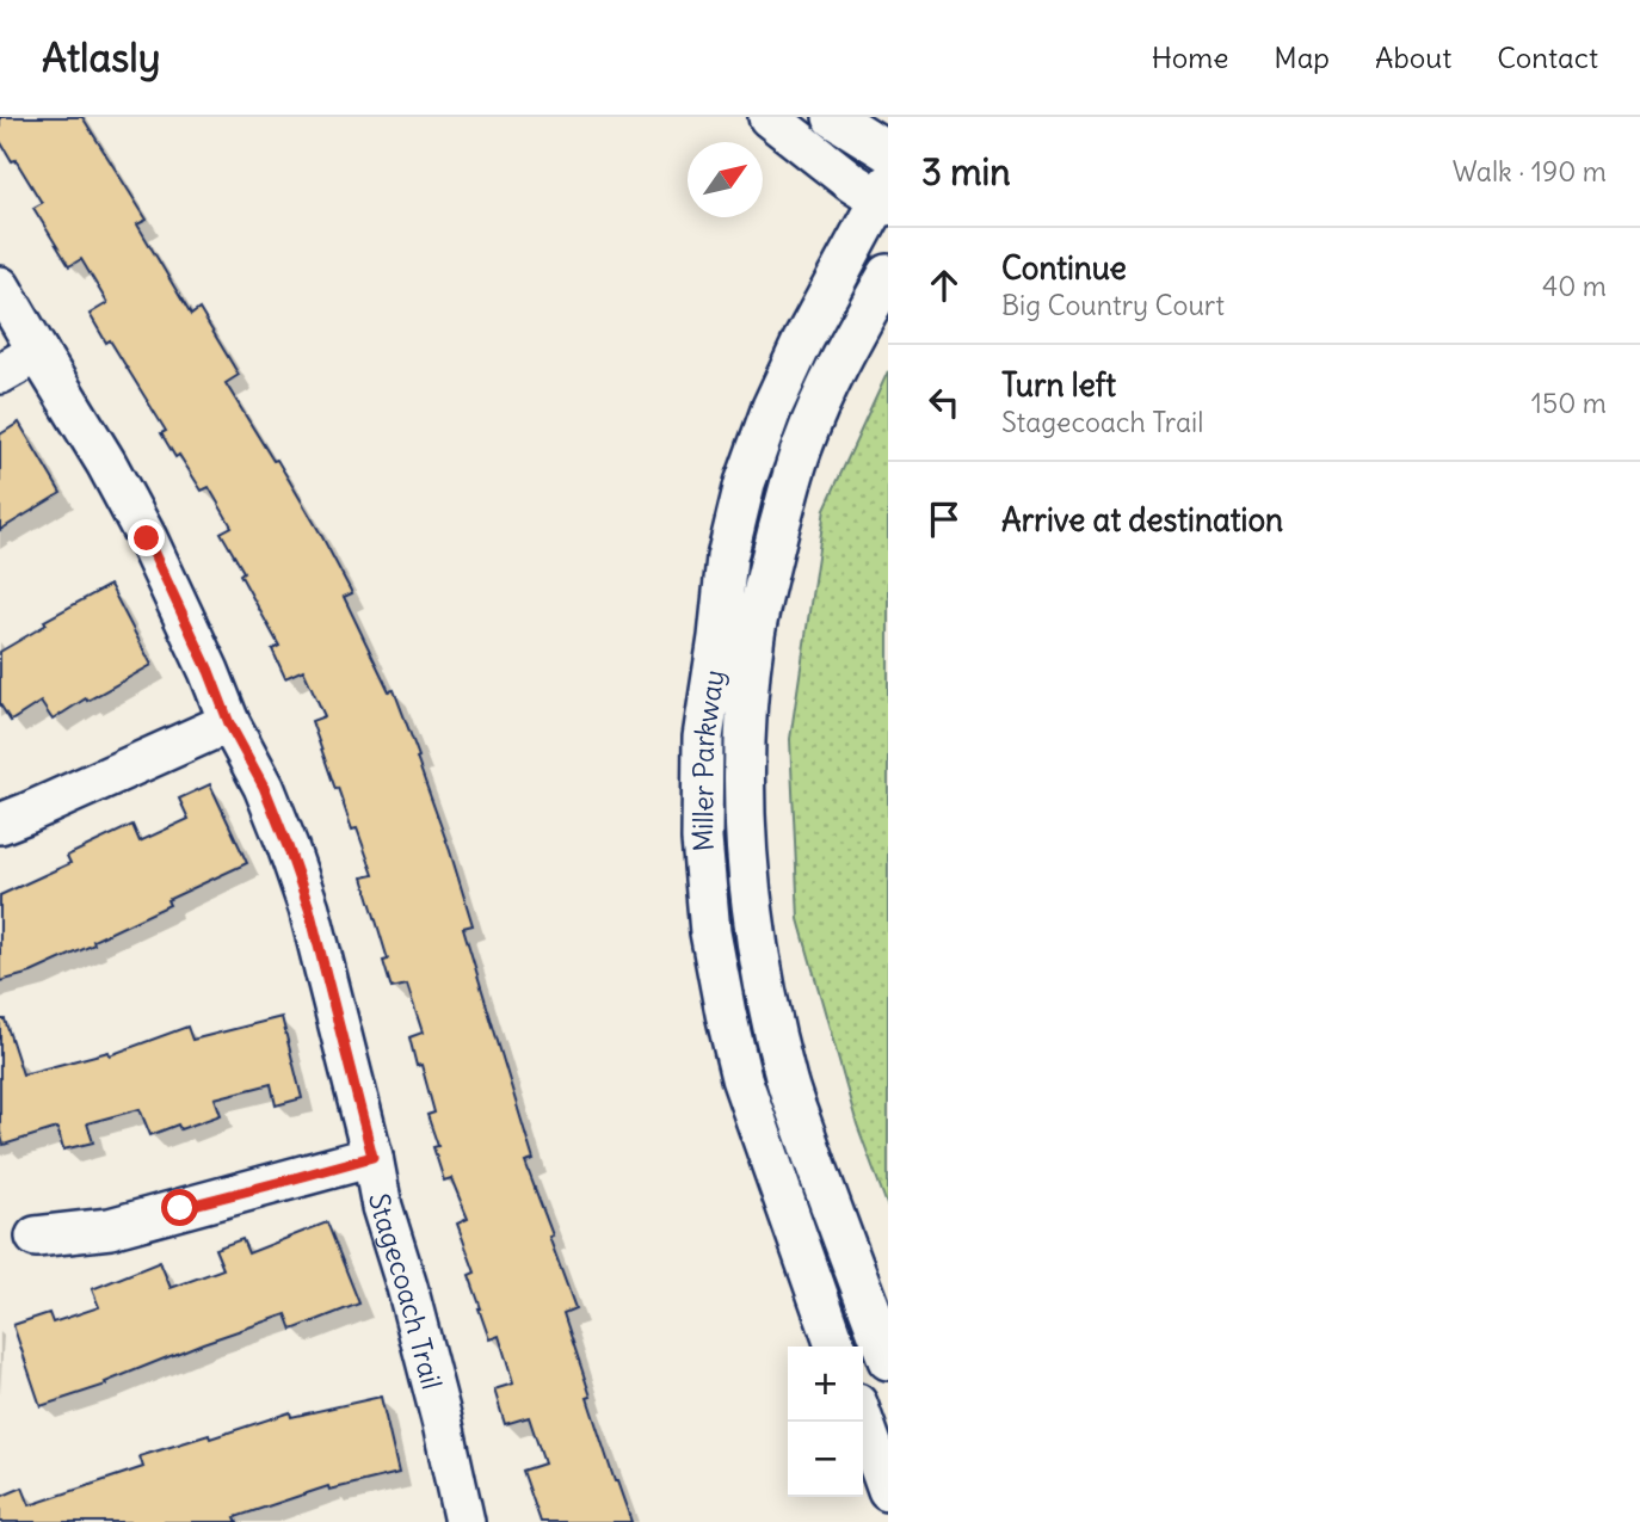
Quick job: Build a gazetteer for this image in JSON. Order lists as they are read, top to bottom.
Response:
{
  "streets": {
    "street": ["Miller Parkway", "Stagecoach Trail"]
  },
  "north": "top right",
  "page": {
    "header": "Atlasly",
    "nav": [
      "Home",
      "Map",
      "About",
      "Contact"
    ],
    "heading": ["3 min", "Walk · 190 m"],
    "list": [
      ["Continue", "Big Country Court", "40 m"],
      ["Turn left", "Stagecoach Trail", "150 m"],
      "Arrive at destination"
    ],
    "map_buttons": ["+", "−"]
  }
}
